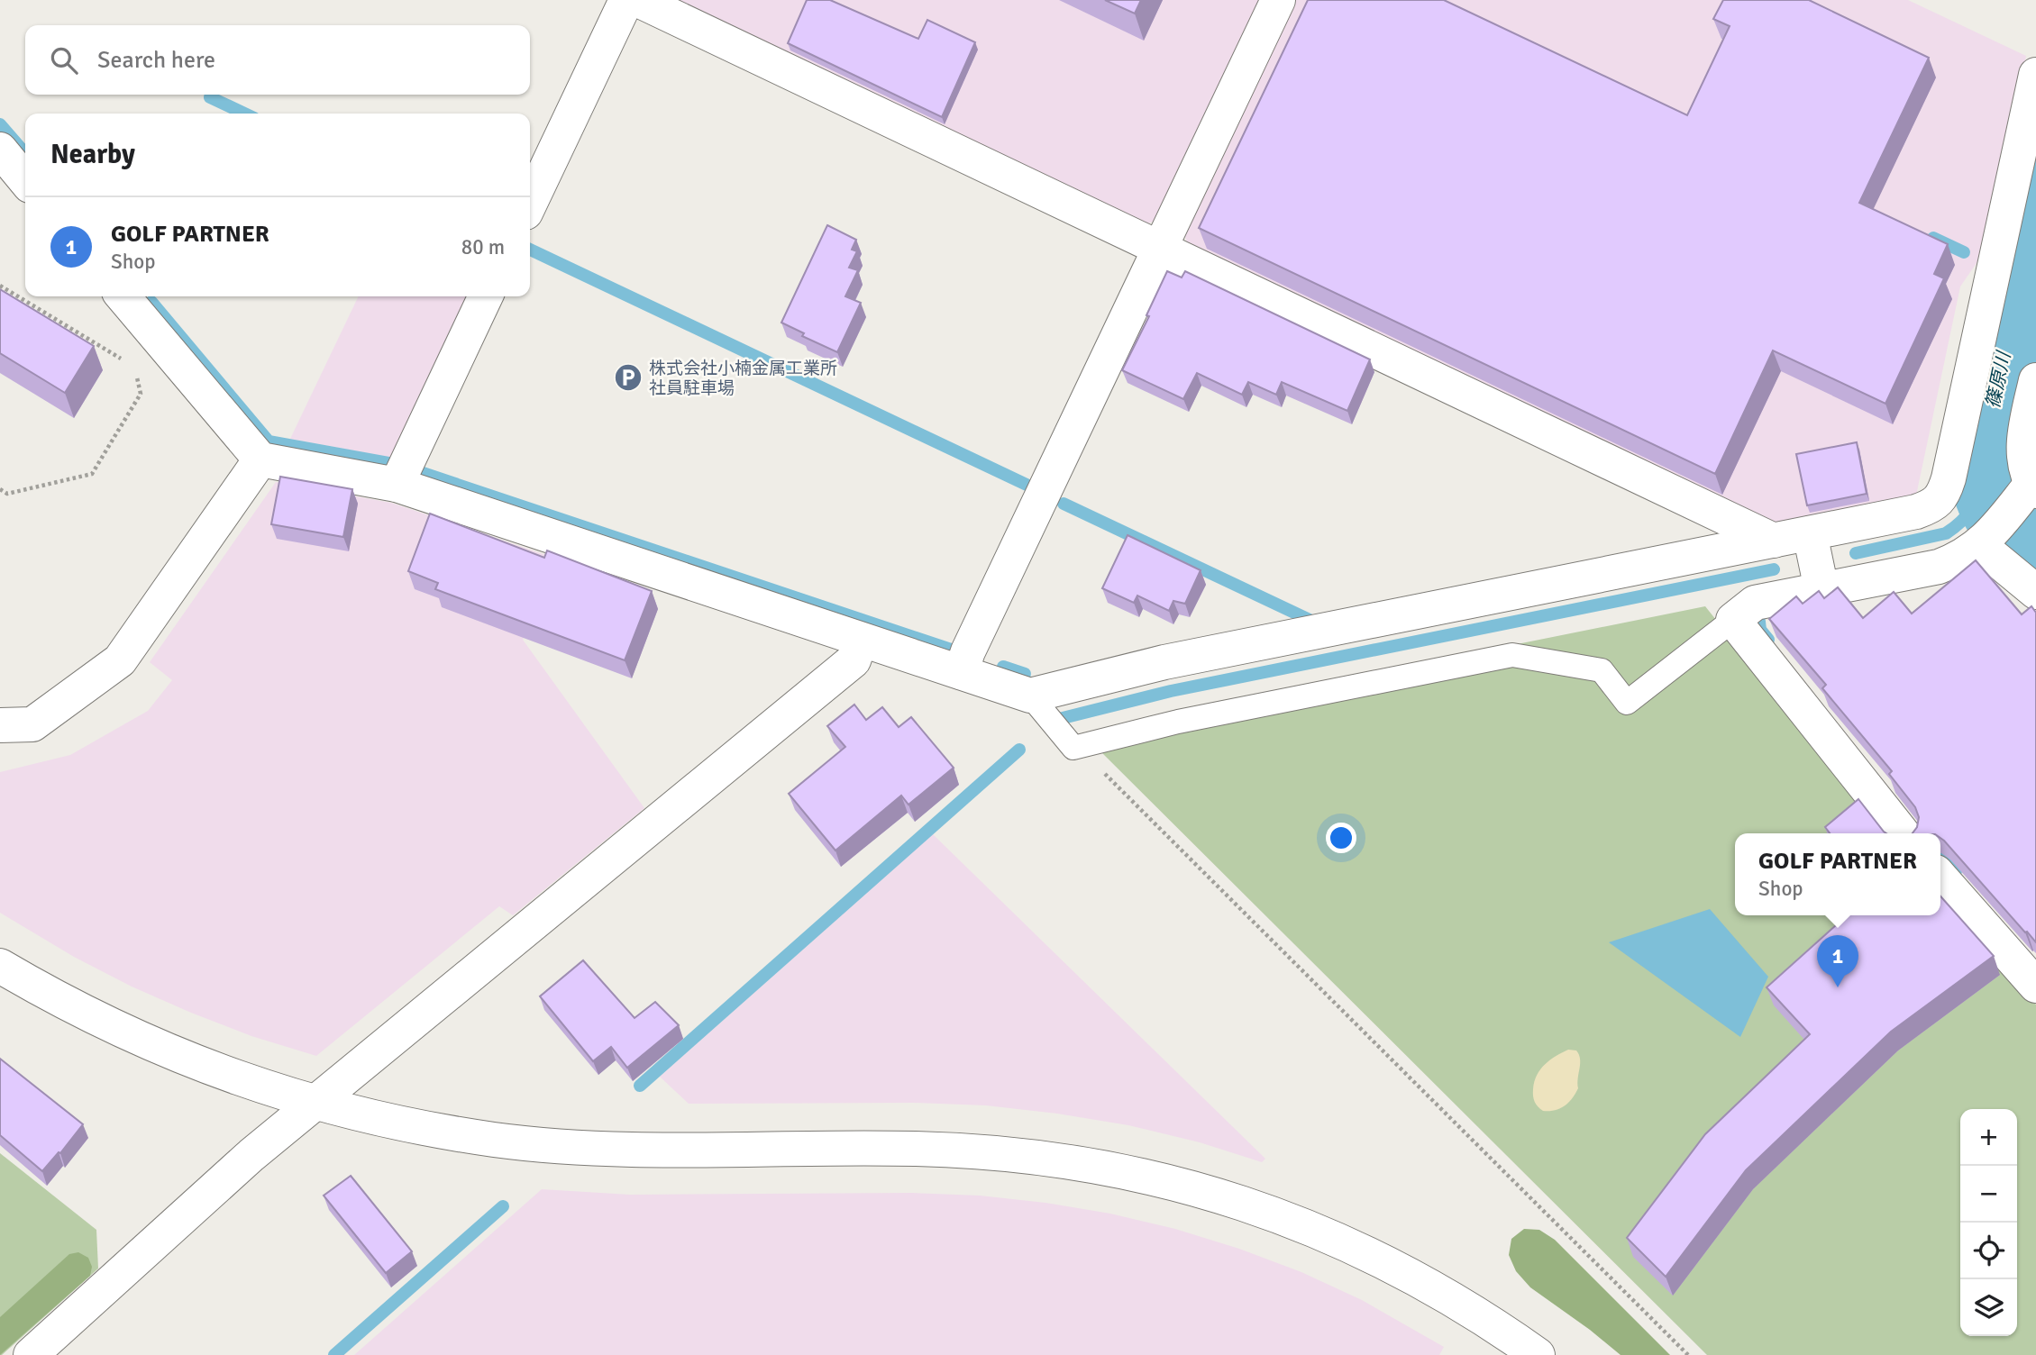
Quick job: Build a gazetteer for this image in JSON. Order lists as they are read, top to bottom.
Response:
{
  "water": ["篠原川"],
  "places": {
    "parking": ["株式会社小楠金属工業所 社員駐車場"]
  },
  "page": {
    "search": "Search here",
    "heading": "Nearby",
    "list": [
      {
        "mark": "1",
        "name": "GOLF PARTNER",
        "note": "Shop",
        "value": "80 m"
      }
    ],
    "popup": ["GOLF PARTNER", "Shop"],
    "pins": "1",
    "map_buttons": ["+", "−"]
  }
}
